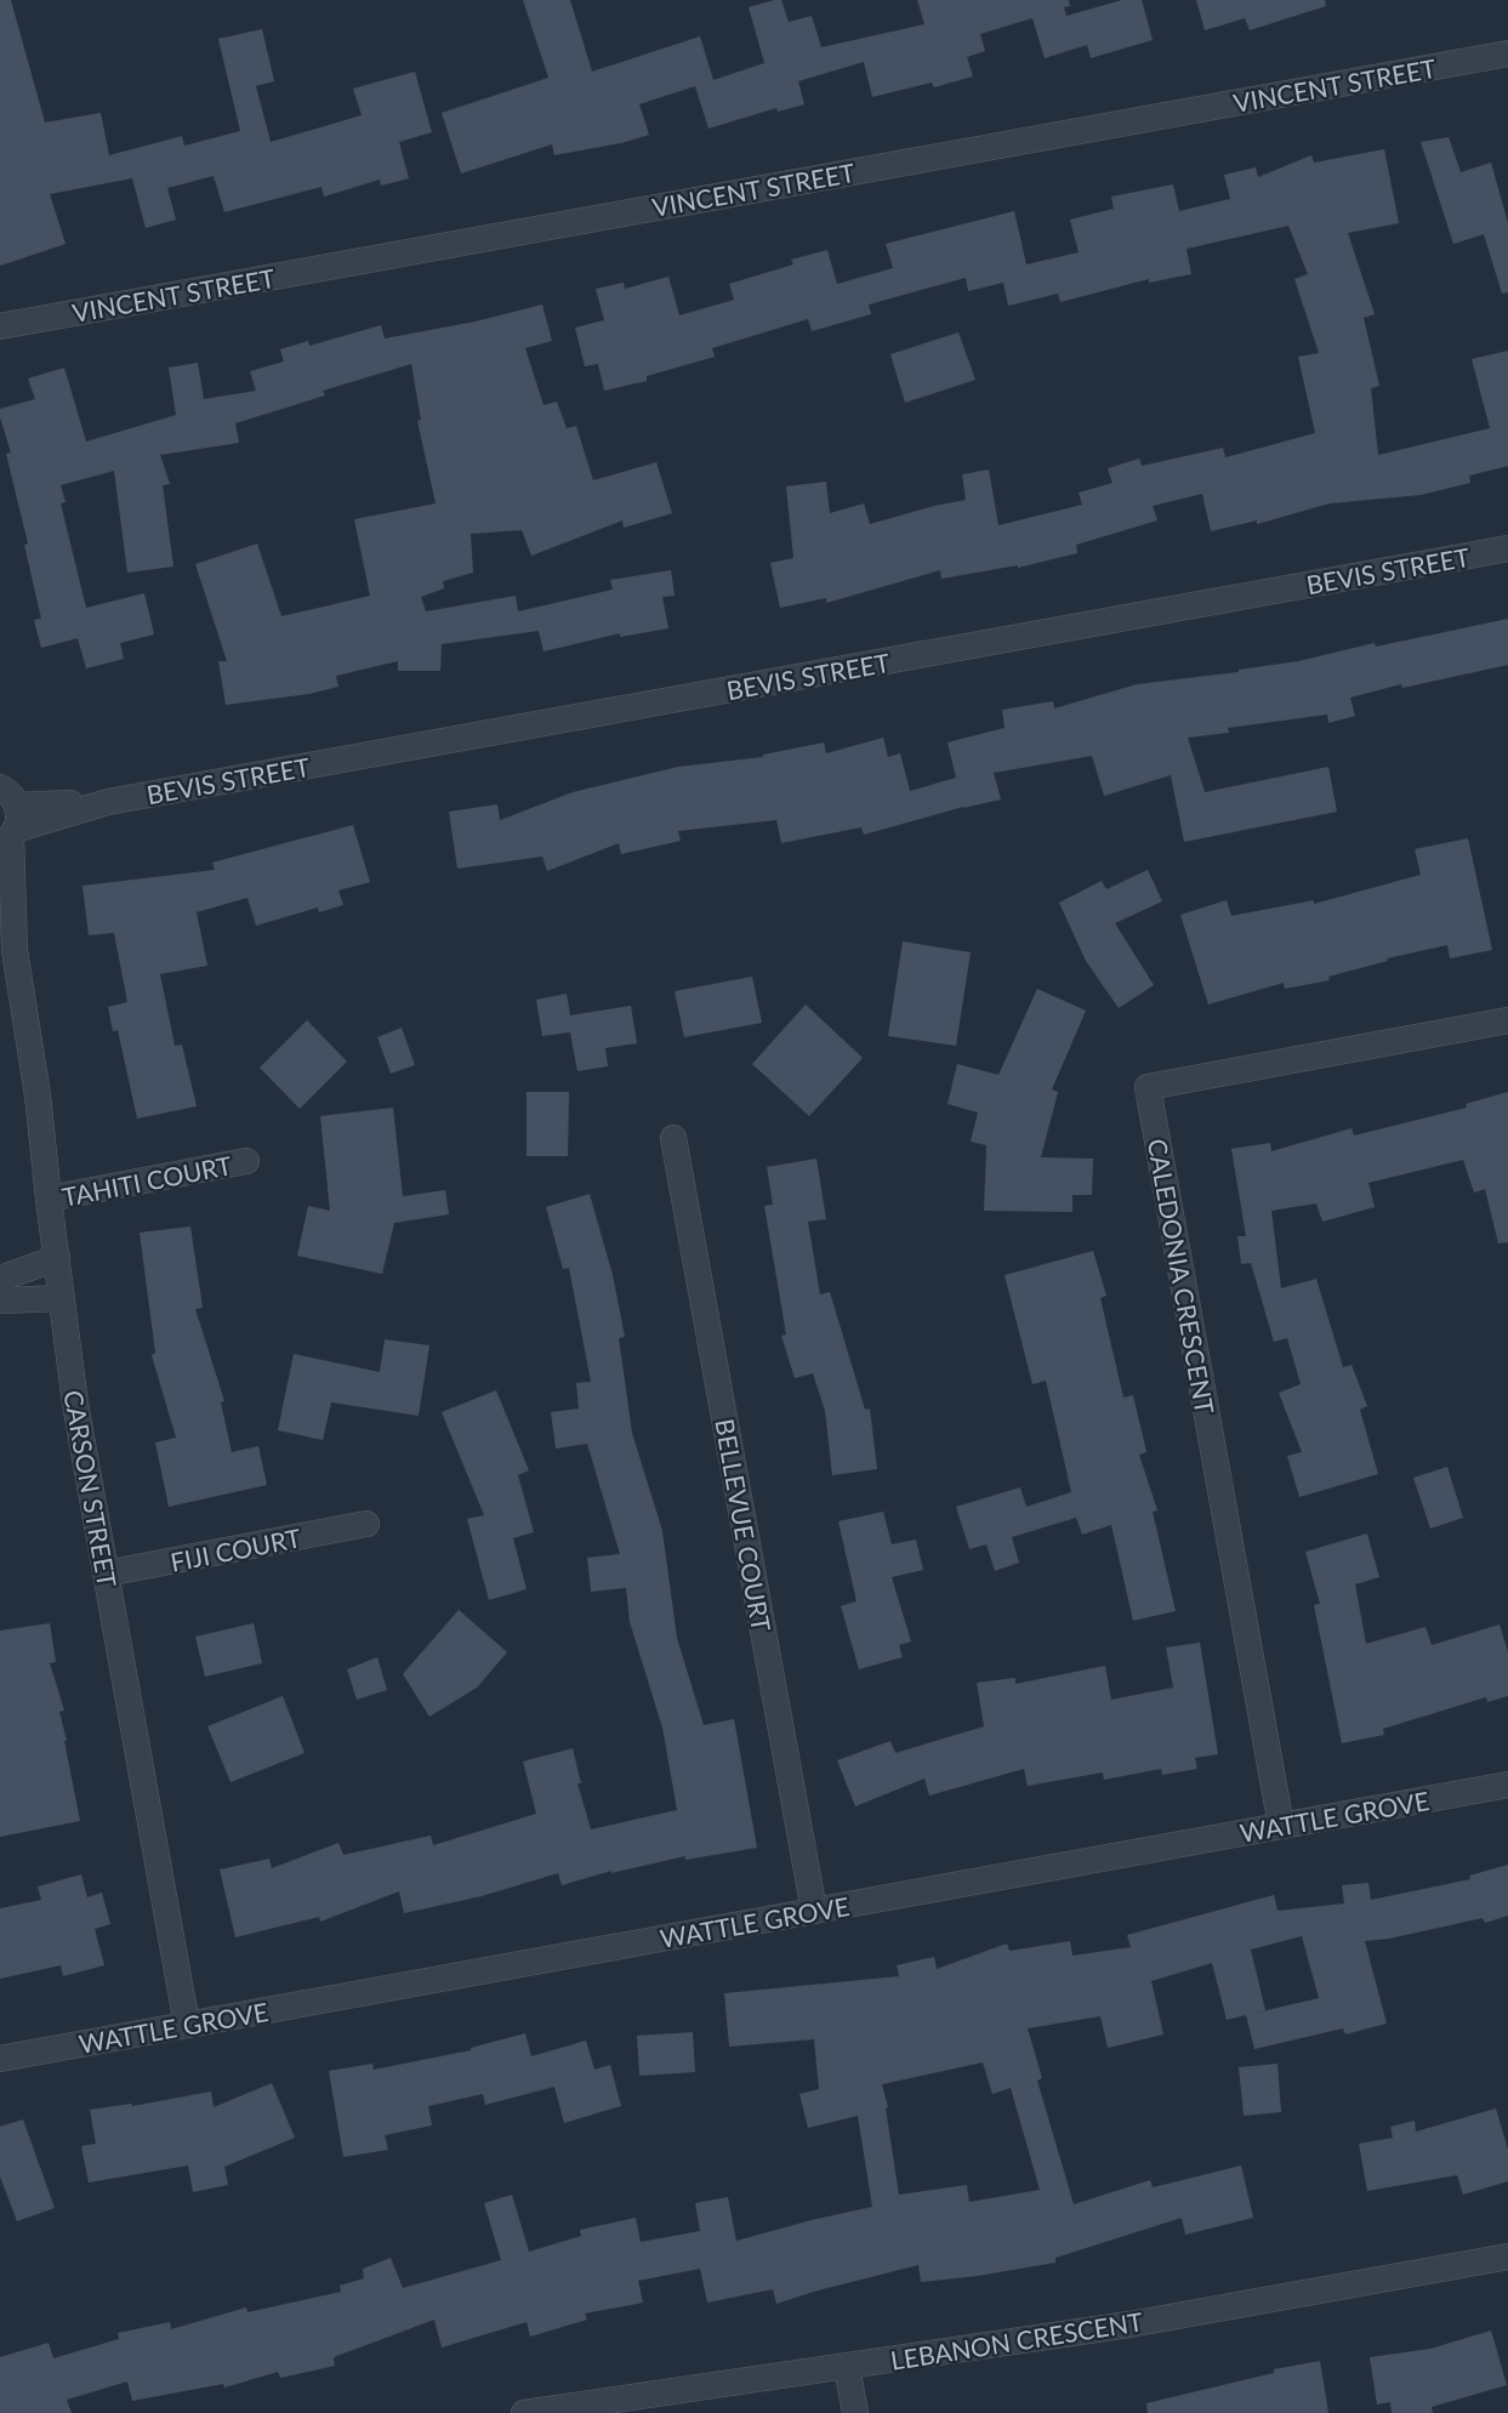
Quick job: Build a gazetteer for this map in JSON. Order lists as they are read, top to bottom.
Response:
{
  "streets": {
    "street": [
      "VINCENT STREET",
      "BEVIS STREET",
      "TAHITI COURT",
      "CALEDONIA CRESCENT",
      "CARSON STREET",
      "BELLEVUE COURT",
      "FIJI COURT",
      "WATTLE GROVE",
      "LEBANON CRESCENT"
    ]
  },
  "crossings": [
    ["BEVIS STREET", "CARSON STREET"],
    ["TAHITI COURT", "CARSON STREET"],
    ["CALEDONIA CRESCENT", "WATTLE GROVE"],
    ["CARSON STREET", "FIJI COURT"],
    ["CARSON STREET", "WATTLE GROVE"],
    ["BELLEVUE COURT", "WATTLE GROVE"]
  ]
}
